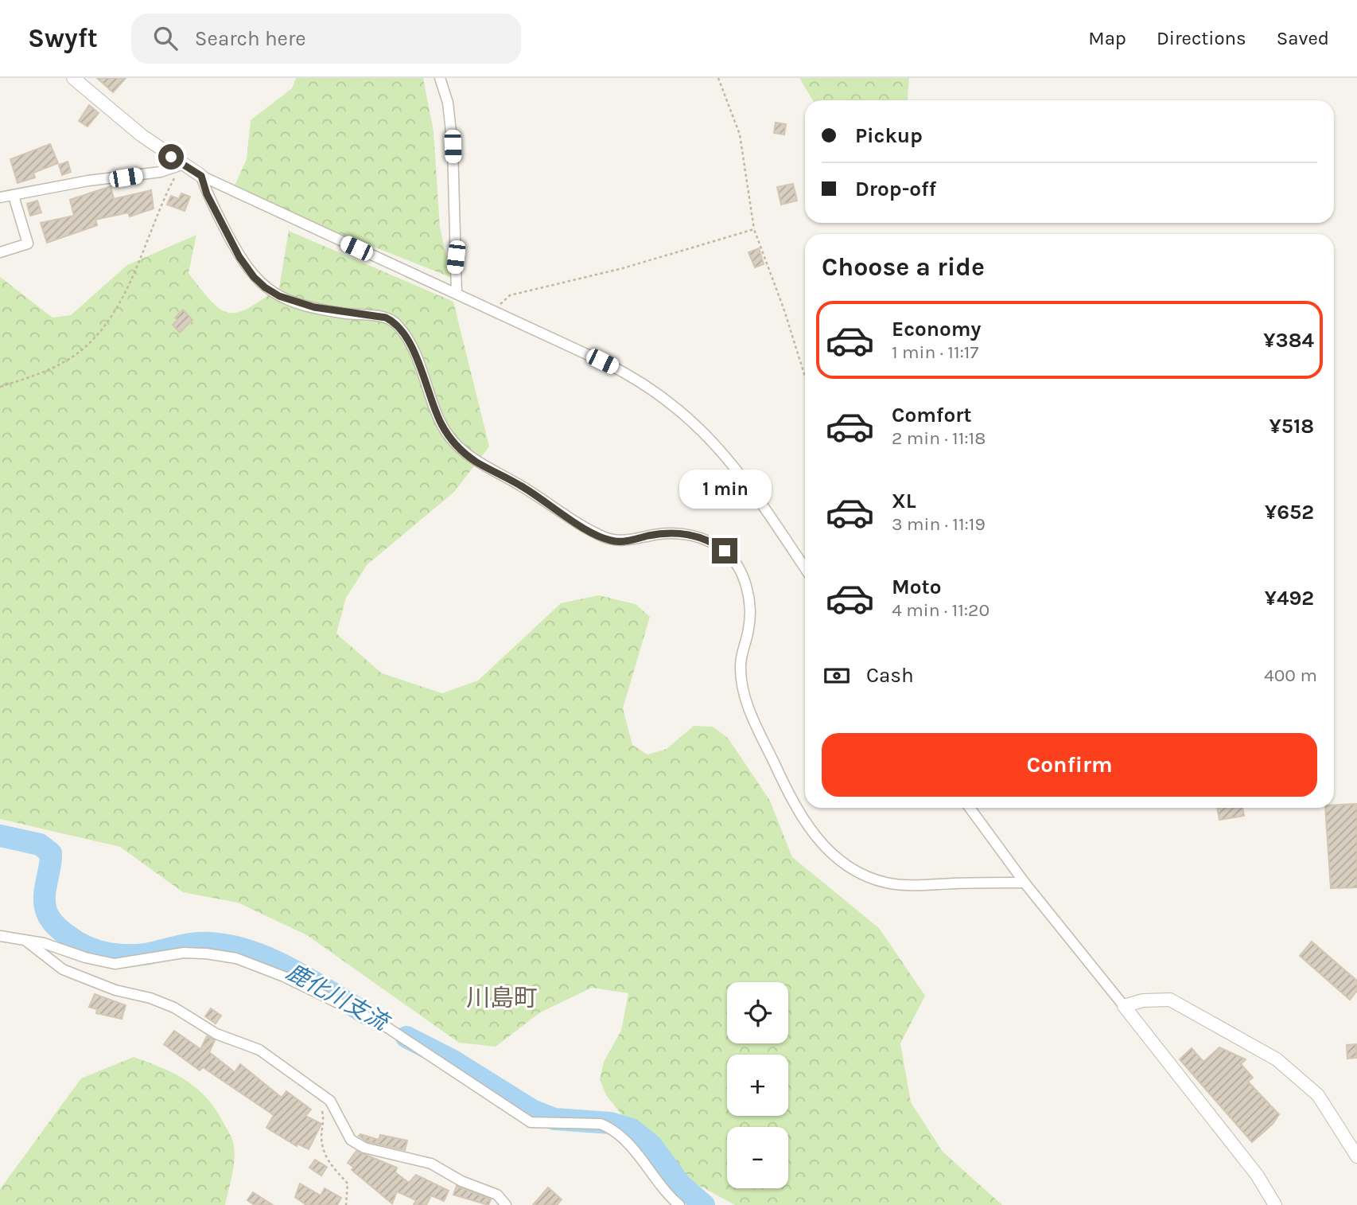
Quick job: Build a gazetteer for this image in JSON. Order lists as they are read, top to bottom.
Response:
{
  "districts": ["川島町"],
  "water": ["鹿化川支流"],
  "page": {
    "header": "Swyft",
    "search": "Search here",
    "nav": ["Map", "Directions", "Saved"],
    "banner": ["Pickup", "Drop-off"],
    "heading": "Choose a ride",
    "list": [
      {
        "name": "Economy",
        "note": "1 min · 11:17",
        "value": "¥384"
      },
      {
        "name": "Comfort",
        "note": "2 min · 11:18",
        "value": "¥518"
      },
      {
        "name": "XL",
        "note": "3 min · 11:19",
        "value": "¥652"
      },
      {
        "name": "Moto",
        "note": "4 min · 11:20",
        "value": "¥492"
      }
    ],
    "bubble": "1 min",
    "pay": ["Cash", "400 m"],
    "buttons": "Confirm",
    "map_buttons": ["+", "−"]
  }
}
